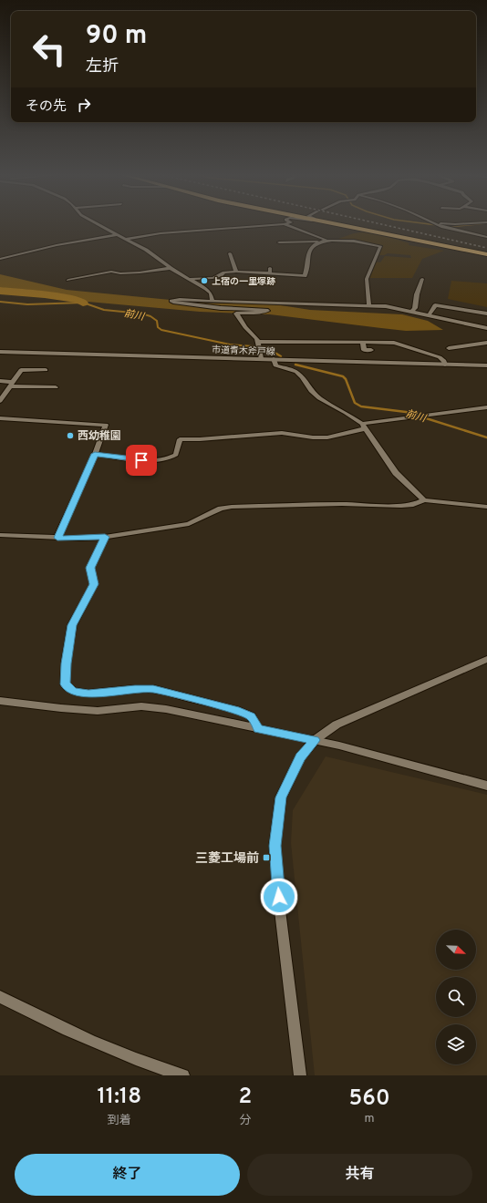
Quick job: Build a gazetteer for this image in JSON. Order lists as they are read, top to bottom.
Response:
{
  "streets": {
    "street": ["市道青木斧戸線"]
  },
  "water": ["前川"],
  "places": {
    "other": ["上宿の一里塚跡", "西幼稚園"],
    "transit": ["三菱工場前"]
  },
  "north": "bottom right",
  "page": {
    "turn": ["90 m", "左折"],
    "then": "その先",
    "eta": [
      "11:18",
      "到着",
      "2",
      "分",
      "560",
      "m"
    ],
    "buttons": ["終了", "共有"]
  }
}
